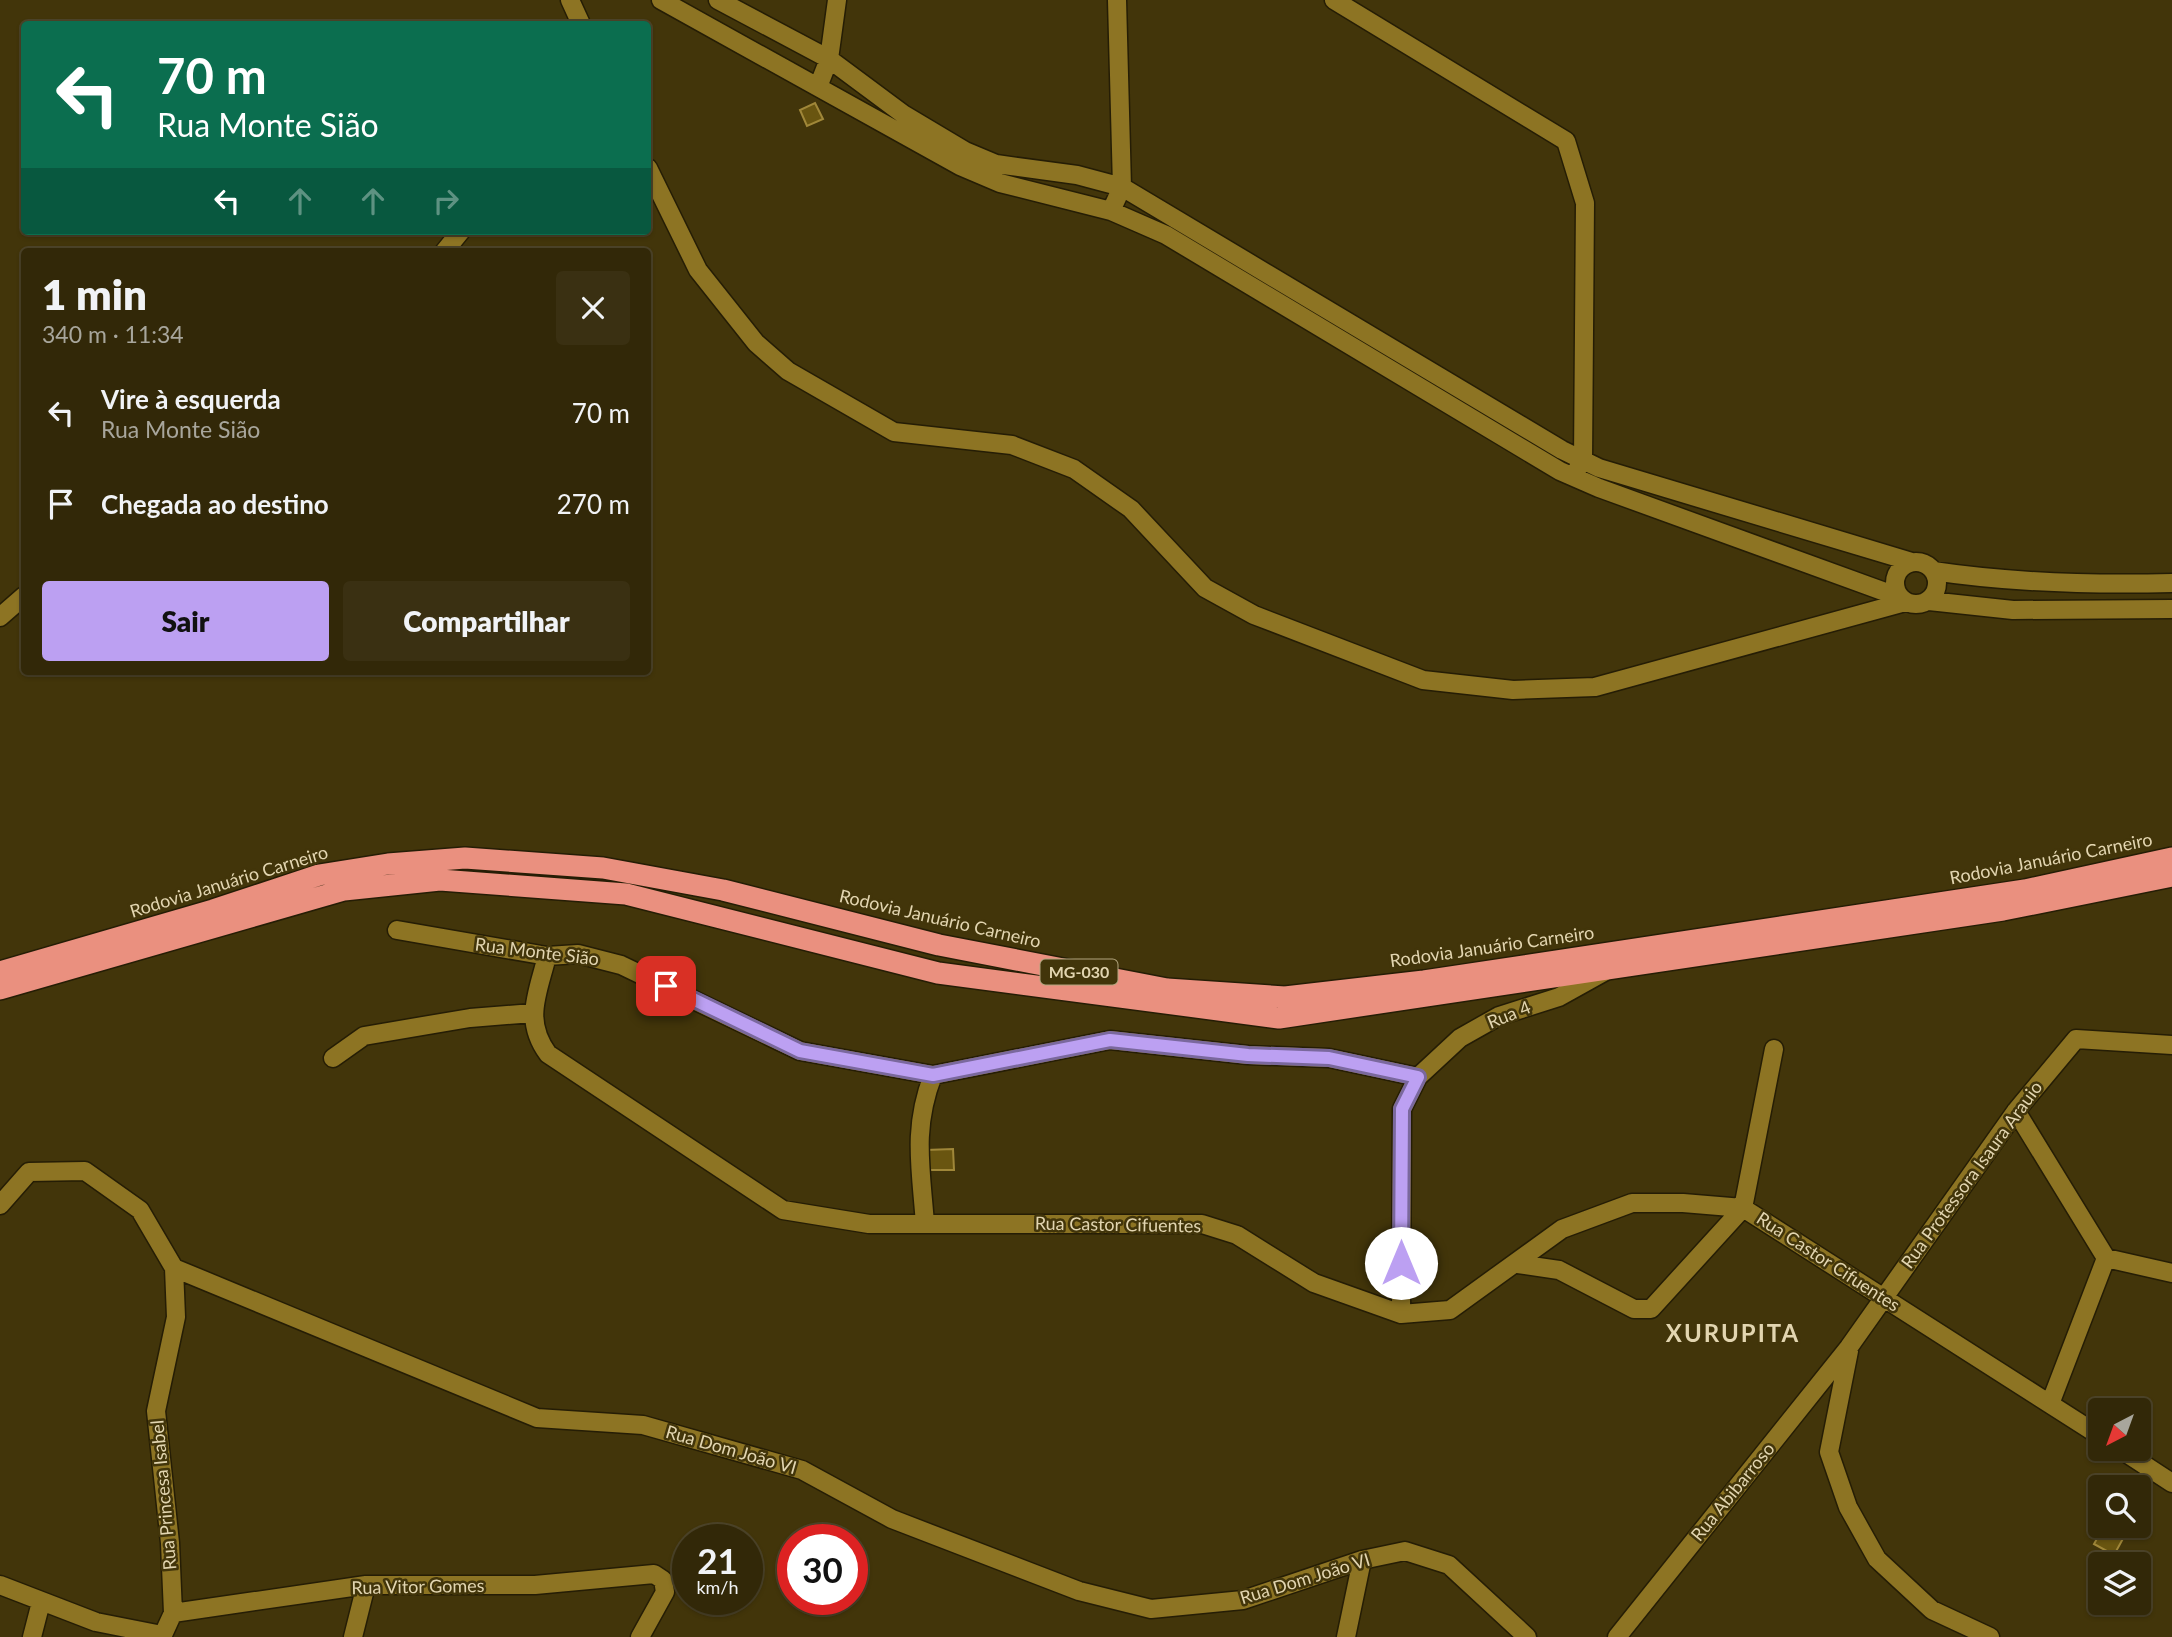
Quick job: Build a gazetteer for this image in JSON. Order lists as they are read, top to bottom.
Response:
{
  "streets": {
    "highway": ["Rodovia Januário Carneiro", "MG-030"],
    "street": [
      "Rua Monte Sião",
      "Rua 4",
      "Rua Protessora Isaura Arauio",
      "Rua Castor Cifuentes",
      "Rua Dom João VI",
      "Rua Abibarroso",
      "Rua Princesa Isabel",
      "Rua Vitor Gomes"
    ]
  },
  "crossings": [
    ["Rua Monte Sião", "Rua 4"],
    ["Rua Monte Sião", "Rua Castor Cifuentes"],
    ["MG-030", "Rua 4"],
    ["Rua Protessora Isaura Arauio", "Rua Castor Cifuentes"],
    ["Rua Protessora Isaura Arauio", "Rua Abibarroso"],
    ["Rua Dom João VI", "Rua Princesa Isabel"],
    ["Rua Princesa Isabel", "Rua Vitor Gomes"]
  ],
  "districts": ["XURUPITA"],
  "north": "bottom left",
  "page": {
    "turn": ["70 m", "Rua Monte Sião"],
    "heading": ["1 min", "340 m · 11:34"],
    "list": [
      {
        "name": "Vire à esquerda",
        "note": "Rua Monte Sião",
        "value": "70 m"
      },
      {
        "name": "Chegada ao destino",
        "value": "270 m"
      }
    ],
    "buttons": ["Sair", "Compartilhar"],
    "speed": "21 km/h",
    "limit": "30"
  }
}
